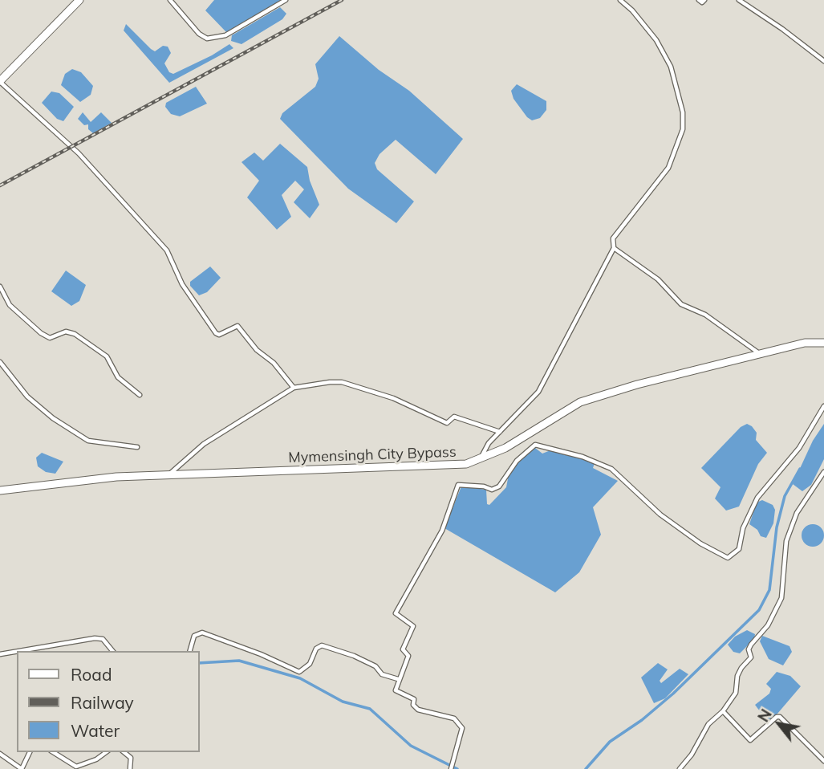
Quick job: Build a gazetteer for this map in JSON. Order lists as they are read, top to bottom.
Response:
{
  "streets": {
    "highway": ["Mymensingh City Bypass"]
  },
  "legend": ["Road", "Railway", "Water"],
  "north": "top left"
}
